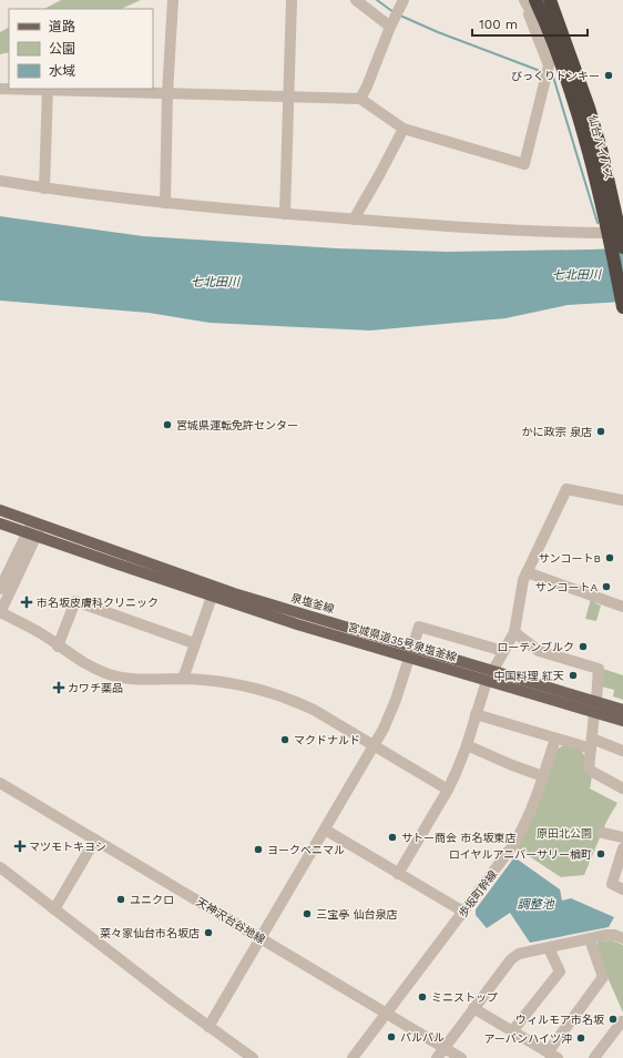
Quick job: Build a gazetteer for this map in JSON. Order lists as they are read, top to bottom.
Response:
{
  "streets": {
    "highway": ["仙台バイパス"],
    "main road": ["泉塩釜線", "宮城県道35号泉塩釜線"],
    "street": ["歩坂町幹線", "天神沢台谷地線"]
  },
  "crossings": [
    ["泉塩釜線", "宮城県道35号泉塩釜線"],
    ["歩坂町幹線", "天神沢台谷地線"]
  ],
  "water": ["七北田川", "調整池"],
  "parks": ["原田北公園"],
  "places": {
    "other": [
      "びっくりドンキー",
      "宮城県運転免許センター",
      "かに政宗 泉店",
      "サンコートB",
      "サンコートA",
      "ローテンブルク",
      "中国料理 紅天",
      "マクドナルド",
      "サトー商会 市名坂東店",
      "ヨークベニマル",
      "ロイヤルアニバーサリー楢町",
      "ユニクロ",
      "三宝亭 仙台泉店",
      "菜々家仙台市名坂店",
      "ミニストップ",
      "ウィルモア市名坂",
      "パルパル",
      "アーバンハイツ沖"
    ],
    "health": ["市名坂皮膚科クリニック", "カワチ薬品", "マツモトキヨシ"]
  },
  "legend": ["道路", "公園", "水域"],
  "scale_bar": "100 m"
}
